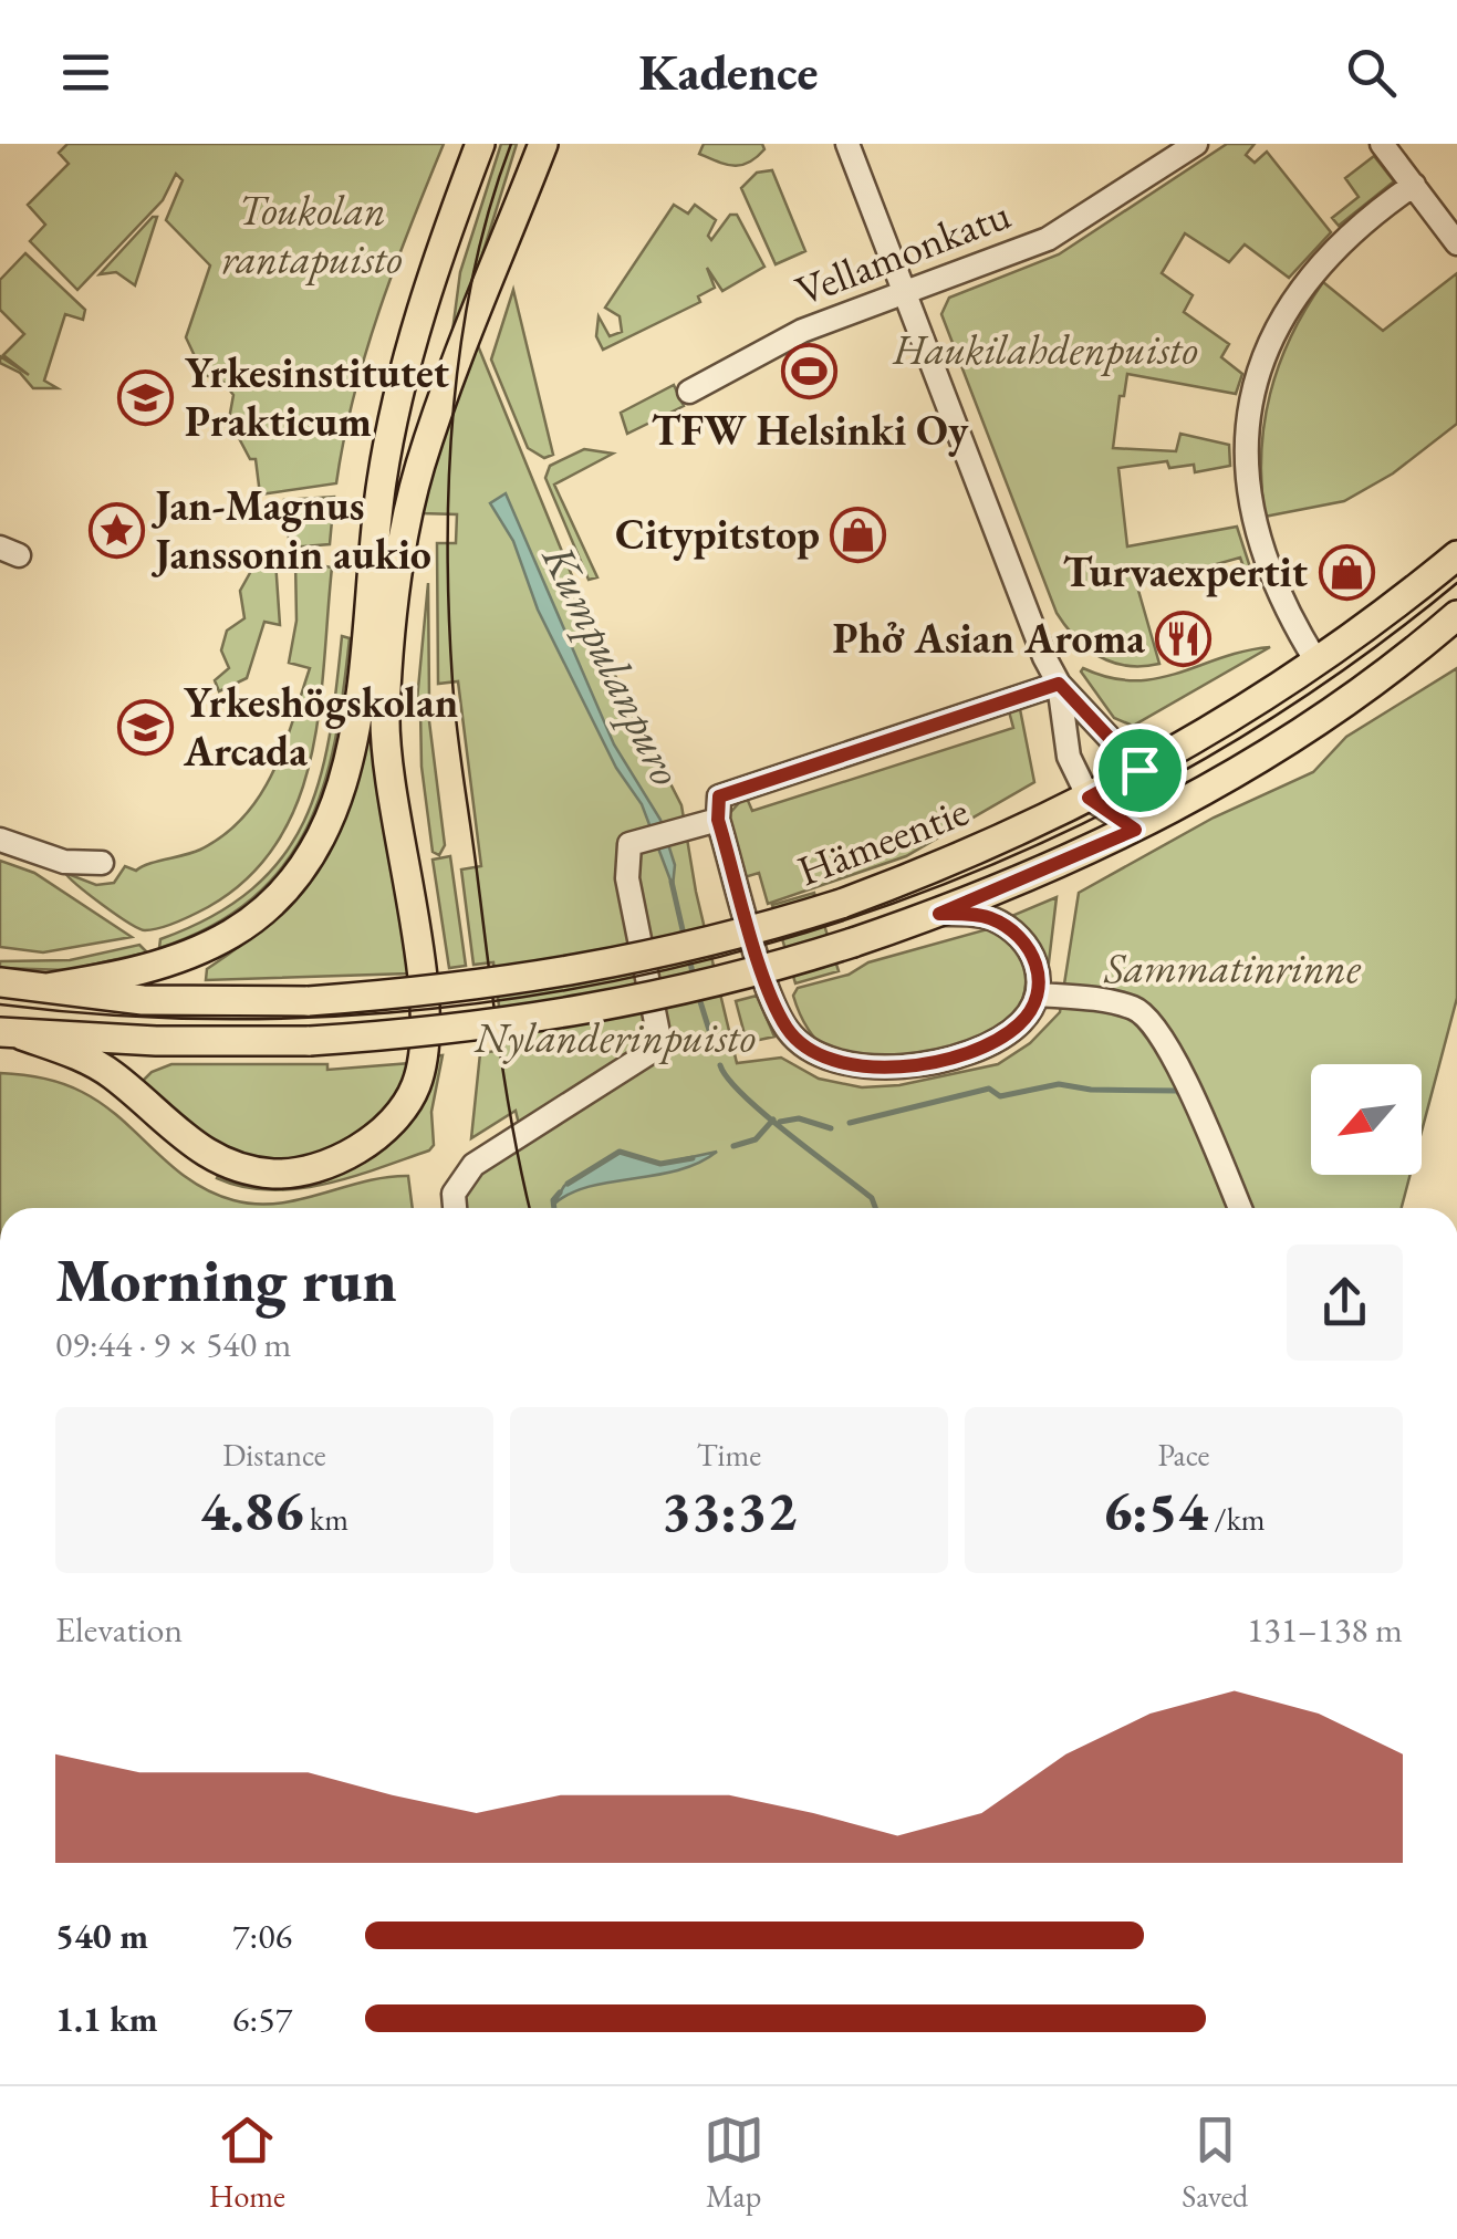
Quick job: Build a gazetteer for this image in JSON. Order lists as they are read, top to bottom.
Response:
{
  "streets": {
    "main road": ["Hämeentie"],
    "street": ["Vellamonkatu"]
  },
  "water": ["Kumpulanpuro"],
  "parks": [
    "Toukolan rantapuisto",
    "Haukilahdenpuisto",
    "Sammatinrinne",
    "Nylanderinpuisto"
  ],
  "places": {
    "sports": ["TFW Helsinki Oy"],
    "school or university": ["Yrkesinstitutet Prakticum", "Yrkeshögskolan Arcada"],
    "place": ["Jan-Magnus Janssonin aukio"],
    "shop": ["Citypitstop", "Turvaexpertit"],
    "restaurant": ["Phở Asian Aroma"]
  },
  "north": "bottom left",
  "page": {
    "header": "Kadence",
    "heading": ["Morning run", "09:44 · 9 × 540 m"],
    "stats": [
      ["Distance", "4.86 km"],
      ["Time", "33:32"],
      ["Pace", "6:54 /km"]
    ],
    "chart": ["Elevation", "131–138 m"],
    "list": [
      {
        "name": "540 m",
        "note": "7:06"
      },
      {
        "name": "1.1 km",
        "note": "6:57"
      }
    ],
    "tabs": ["Home", "Map", "Saved"]
  }
}
